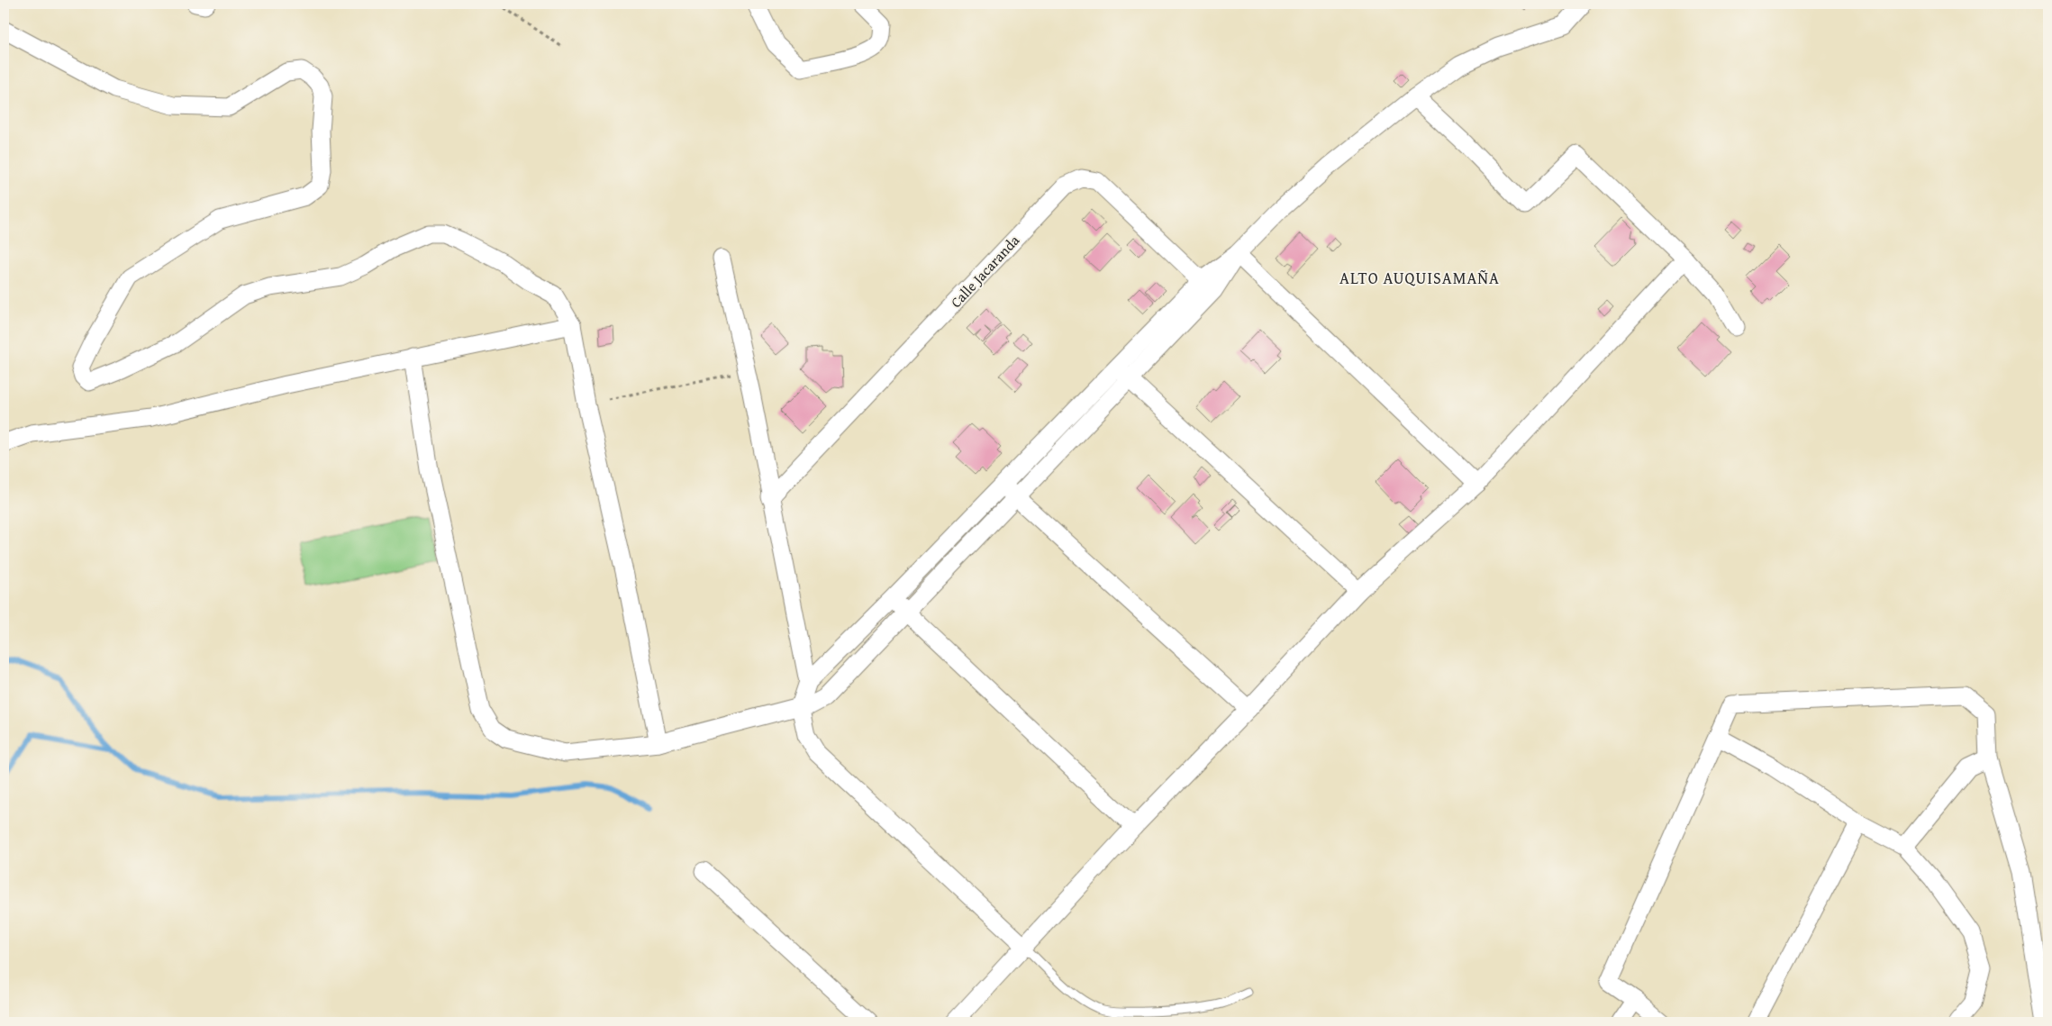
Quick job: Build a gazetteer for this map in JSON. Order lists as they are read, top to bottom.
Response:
{
  "streets": {
    "street": ["Calle Jacaranda"]
  },
  "districts": ["ALTO AUQUISAMAÑA"]
}
